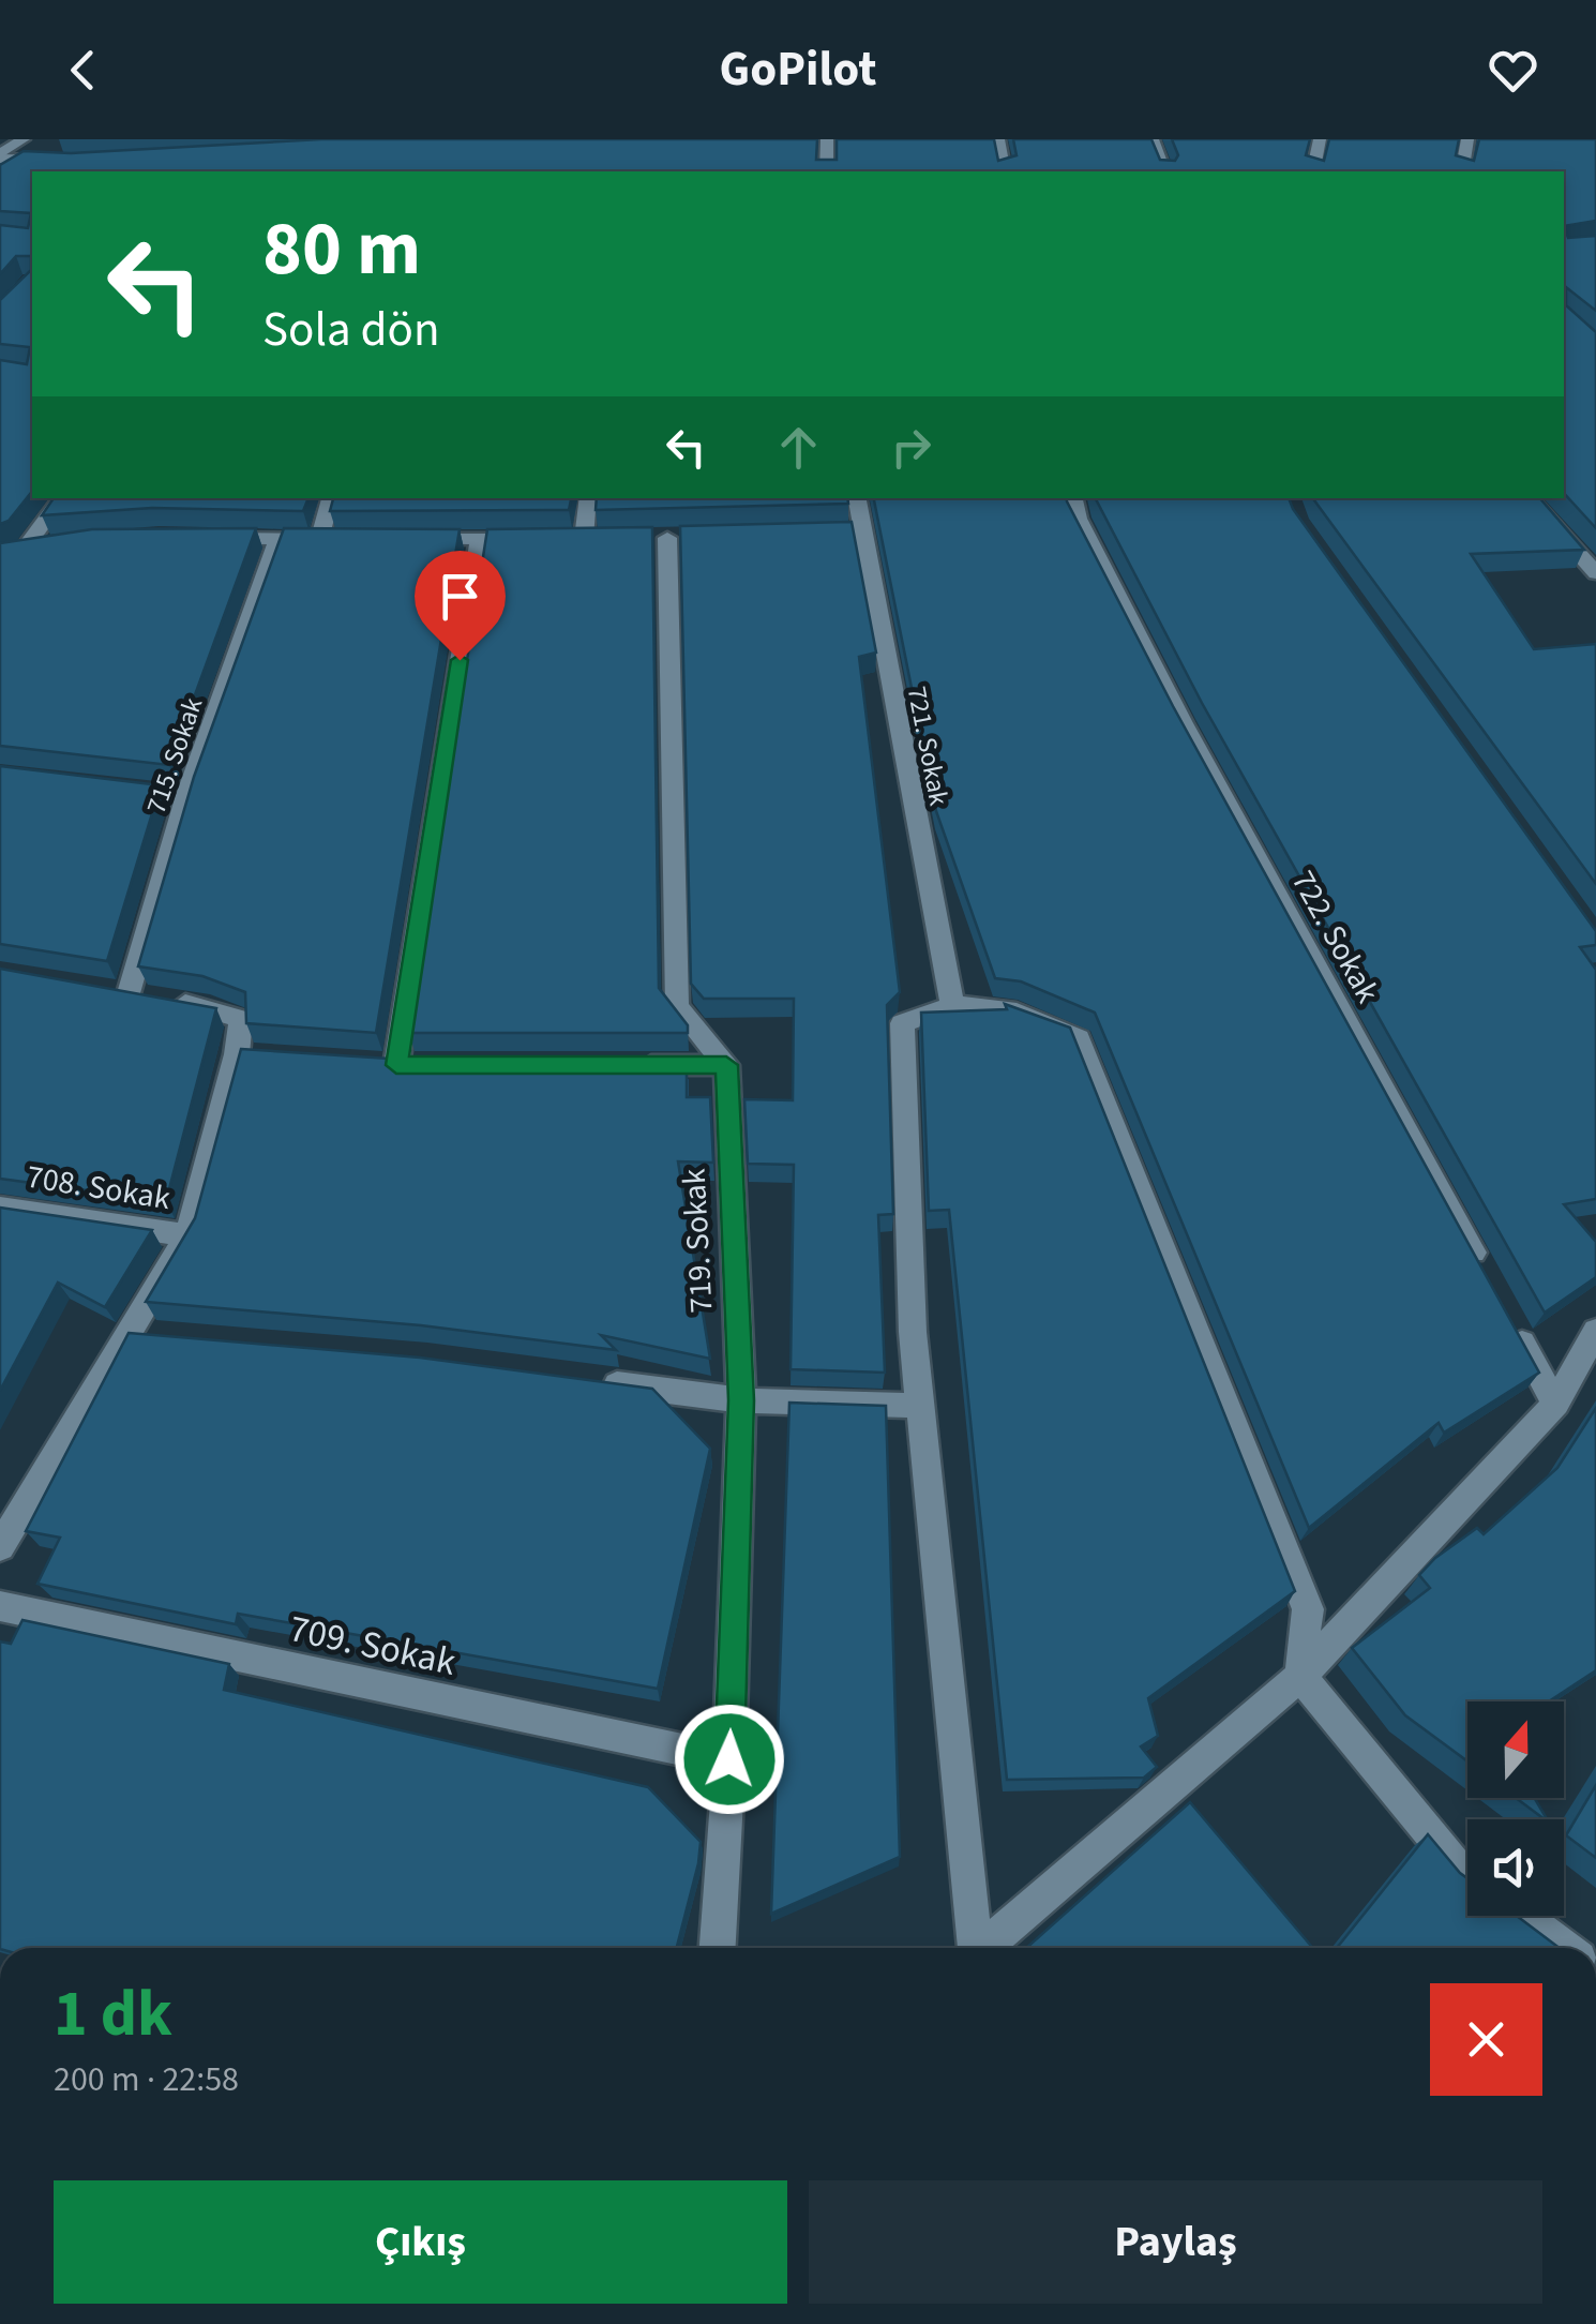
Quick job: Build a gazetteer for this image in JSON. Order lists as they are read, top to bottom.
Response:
{
  "streets": {
    "street": [
      "721. Sokak",
      "715. Sokak",
      "722. Sokak",
      "708. Sokak",
      "719. Sokak",
      "709. Sokak"
    ]
  },
  "crossings": [
    ["715. Sokak", "708. Sokak"],
    ["719. Sokak", "709. Sokak"]
  ],
  "north": "top",
  "page": {
    "header": "GoPilot",
    "turn": ["80 m", "Sola dön"],
    "heading": ["1 dk", "200 m · 22:58"],
    "buttons": ["Çıkış", "Paylaş"]
  }
}
